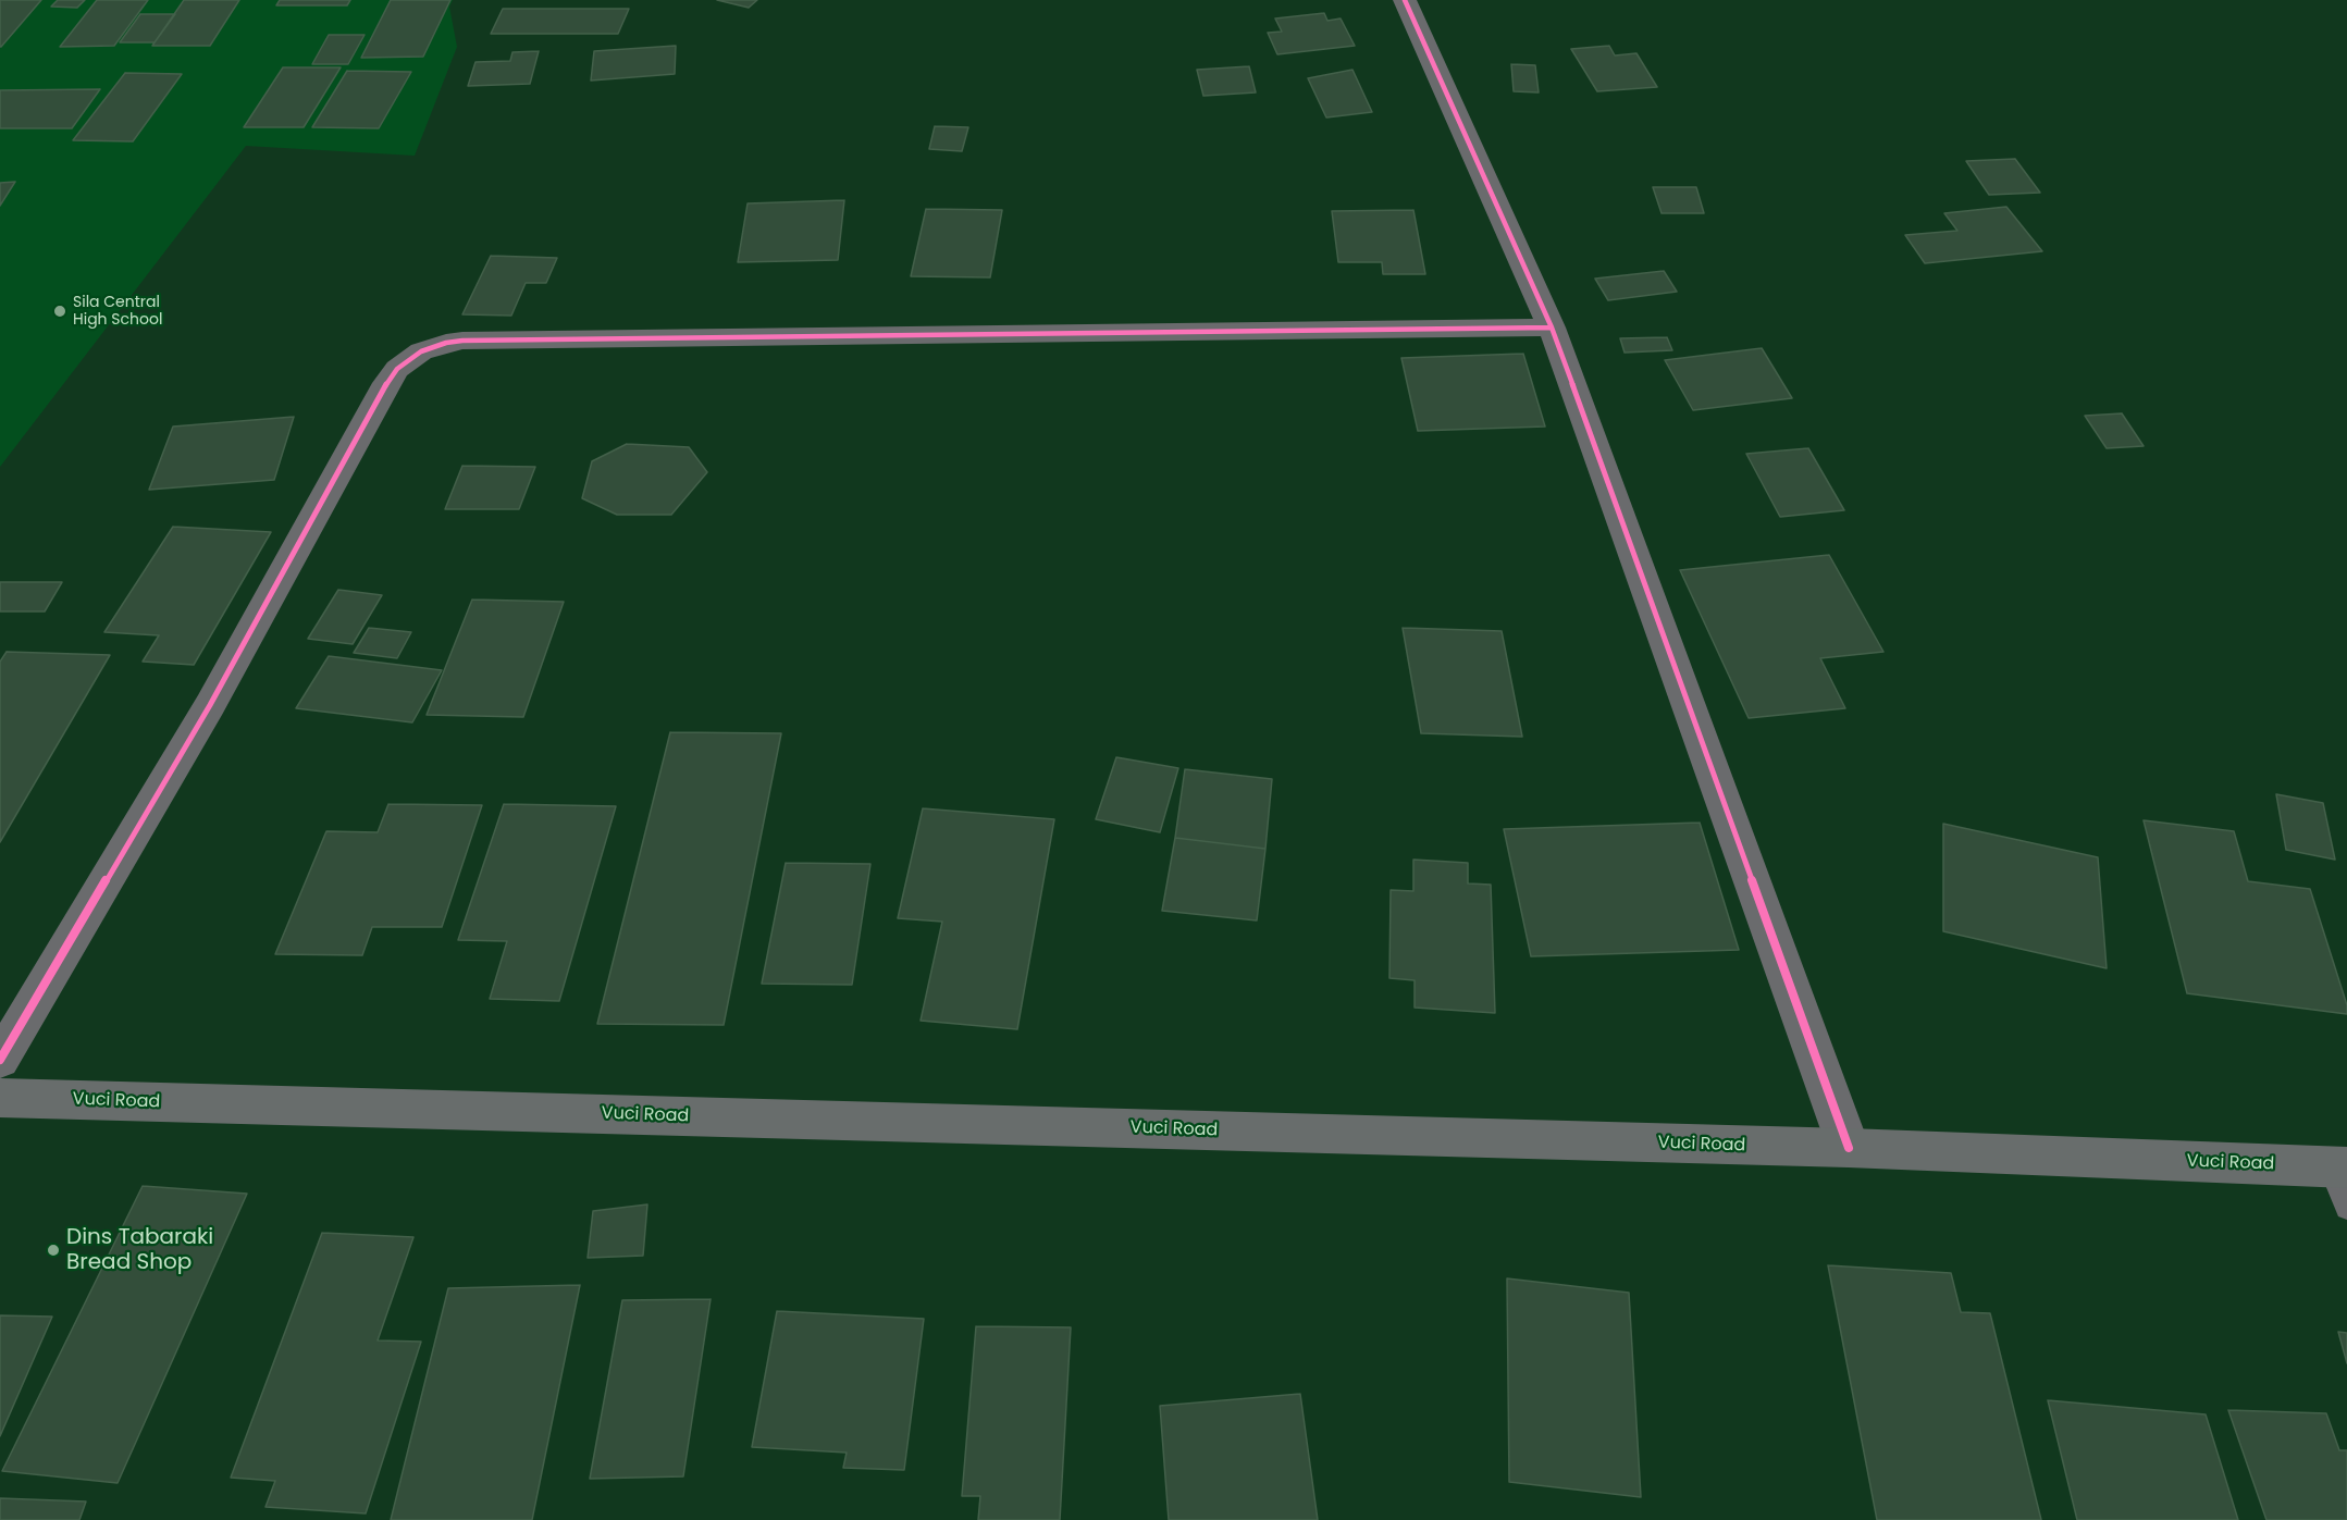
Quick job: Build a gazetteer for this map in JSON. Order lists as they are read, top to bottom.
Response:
{
  "streets": {
    "main road": ["Vuci Road"]
  },
  "places": ["Sila Central High School", "Dins Tabaraki Bread Shop"]
}
